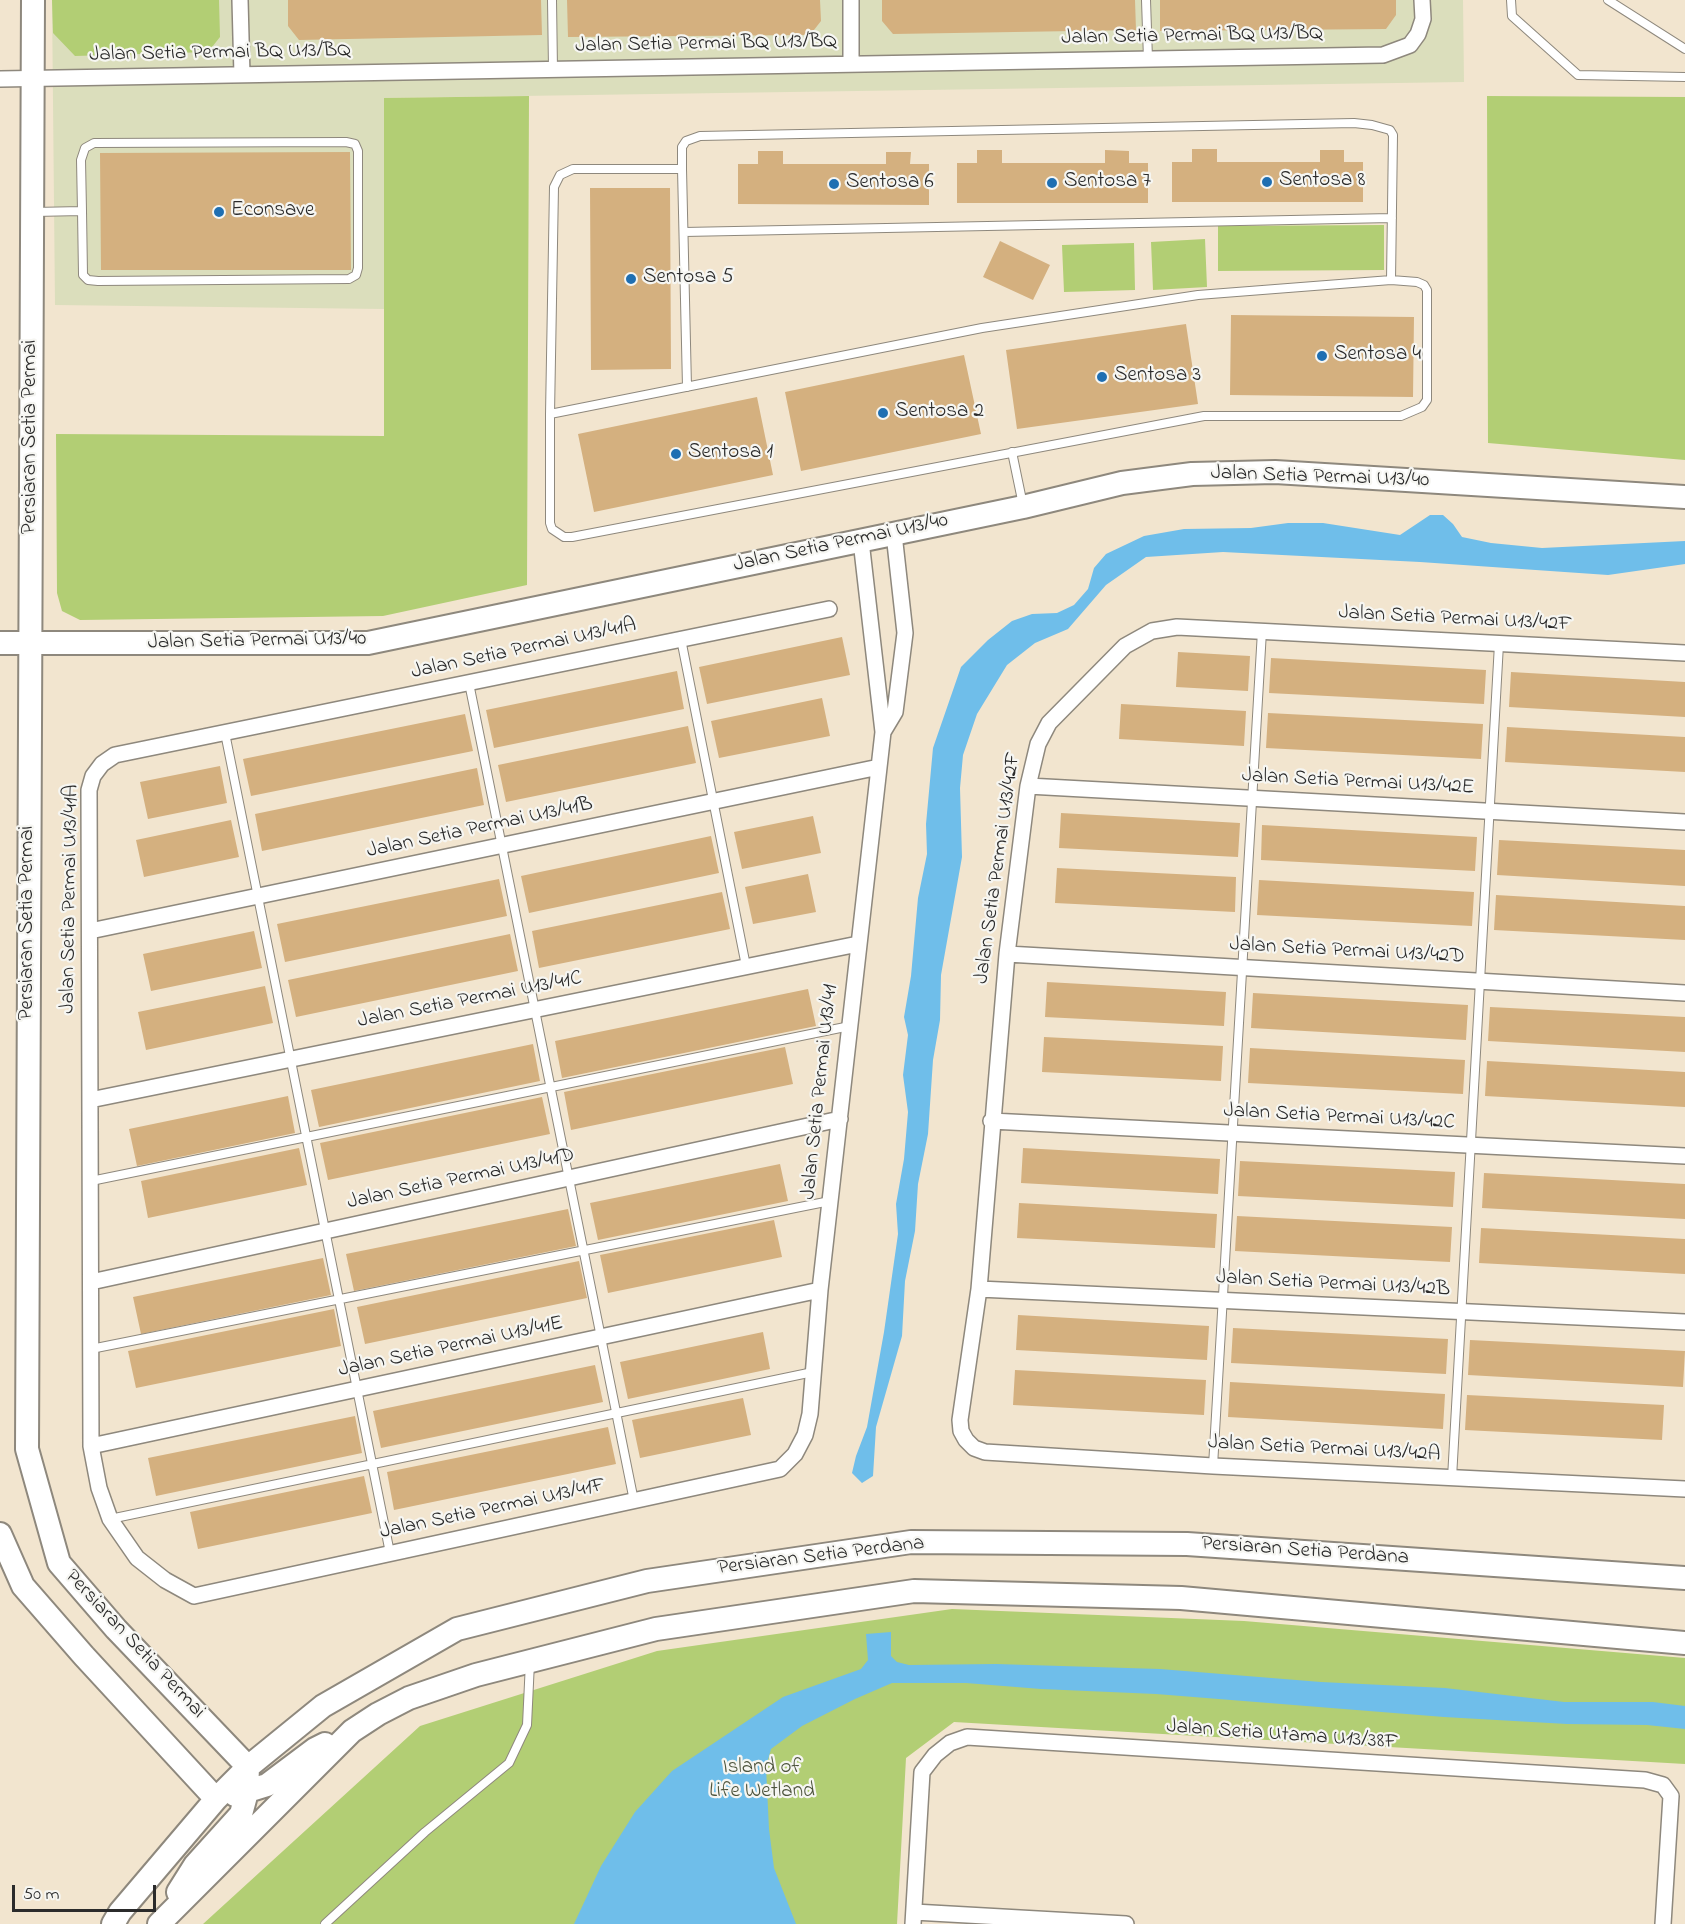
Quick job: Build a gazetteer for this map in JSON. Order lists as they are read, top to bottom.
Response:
{
  "streets": {
    "street": [
      "Jalan Setia Permai BQ U13/BQ",
      "Persiaran Setia Permai",
      "Jalan Setia Permai U13/40",
      "Jalan Setia Permai U13/42F",
      "Jalan Setia Permai U13/41A",
      "Jalan Setia Permai U13/42E",
      "Jalan Setia Permai U13/41B",
      "Jalan Setia Permai U13/42D",
      "Jalan Setia Permai U13/41C",
      "Jalan Setia Permai U13/41",
      "Jalan Setia Permai U13/42C",
      "Jalan Setia Permai U13/41D",
      "Jalan Setia Permai U13/42B",
      "Jalan Setia Permai U13/41E",
      "Jalan Setia Permai U13/42A",
      "Jalan Setia Permai U13/41F",
      "Persiaran Setia Perdana",
      "Jalan Setia Utama U13/38F"
    ]
  },
  "crossings": [
    ["Jalan Setia Permai BQ U13/BQ", "Persiaran Setia Permai"],
    ["Persiaran Setia Permai", "Jalan Setia Permai U13/40"],
    ["Persiaran Setia Permai", "Persiaran Setia Perdana"],
    ["Jalan Setia Permai U13/40", "Jalan Setia Permai U13/41"],
    ["Jalan Setia Permai U13/42F", "Jalan Setia Permai U13/42E"],
    ["Jalan Setia Permai U13/42F", "Jalan Setia Permai U13/42D"],
    ["Jalan Setia Permai U13/42F", "Jalan Setia Permai U13/42C"],
    ["Jalan Setia Permai U13/42F", "Jalan Setia Permai U13/42B"],
    ["Jalan Setia Permai U13/42F", "Jalan Setia Permai U13/42A"],
    ["Jalan Setia Permai U13/41A", "Jalan Setia Permai U13/41B"],
    ["Jalan Setia Permai U13/41A", "Jalan Setia Permai U13/41C"],
    ["Jalan Setia Permai U13/41A", "Jalan Setia Permai U13/41D"],
    ["Jalan Setia Permai U13/41A", "Jalan Setia Permai U13/41E"],
    ["Jalan Setia Permai U13/41A", "Jalan Setia Permai U13/41F"],
    ["Jalan Setia Permai U13/41B", "Jalan Setia Permai U13/41"],
    ["Jalan Setia Permai U13/41C", "Jalan Setia Permai U13/41"],
    ["Jalan Setia Permai U13/41", "Jalan Setia Permai U13/41D"],
    ["Jalan Setia Permai U13/41", "Jalan Setia Permai U13/41E"],
    ["Jalan Setia Permai U13/41", "Jalan Setia Permai U13/41F"]
  ],
  "parks": ["Island of Life Wetland"],
  "places": [
    "Sentosa 8",
    "Sentosa 7",
    "Sentosa 6",
    "Econsave",
    "Sentosa 5",
    "Sentosa 4",
    "Sentosa 3",
    "Sentosa 2",
    "Sentosa 1"
  ],
  "scale_bar": "50 m"
}
